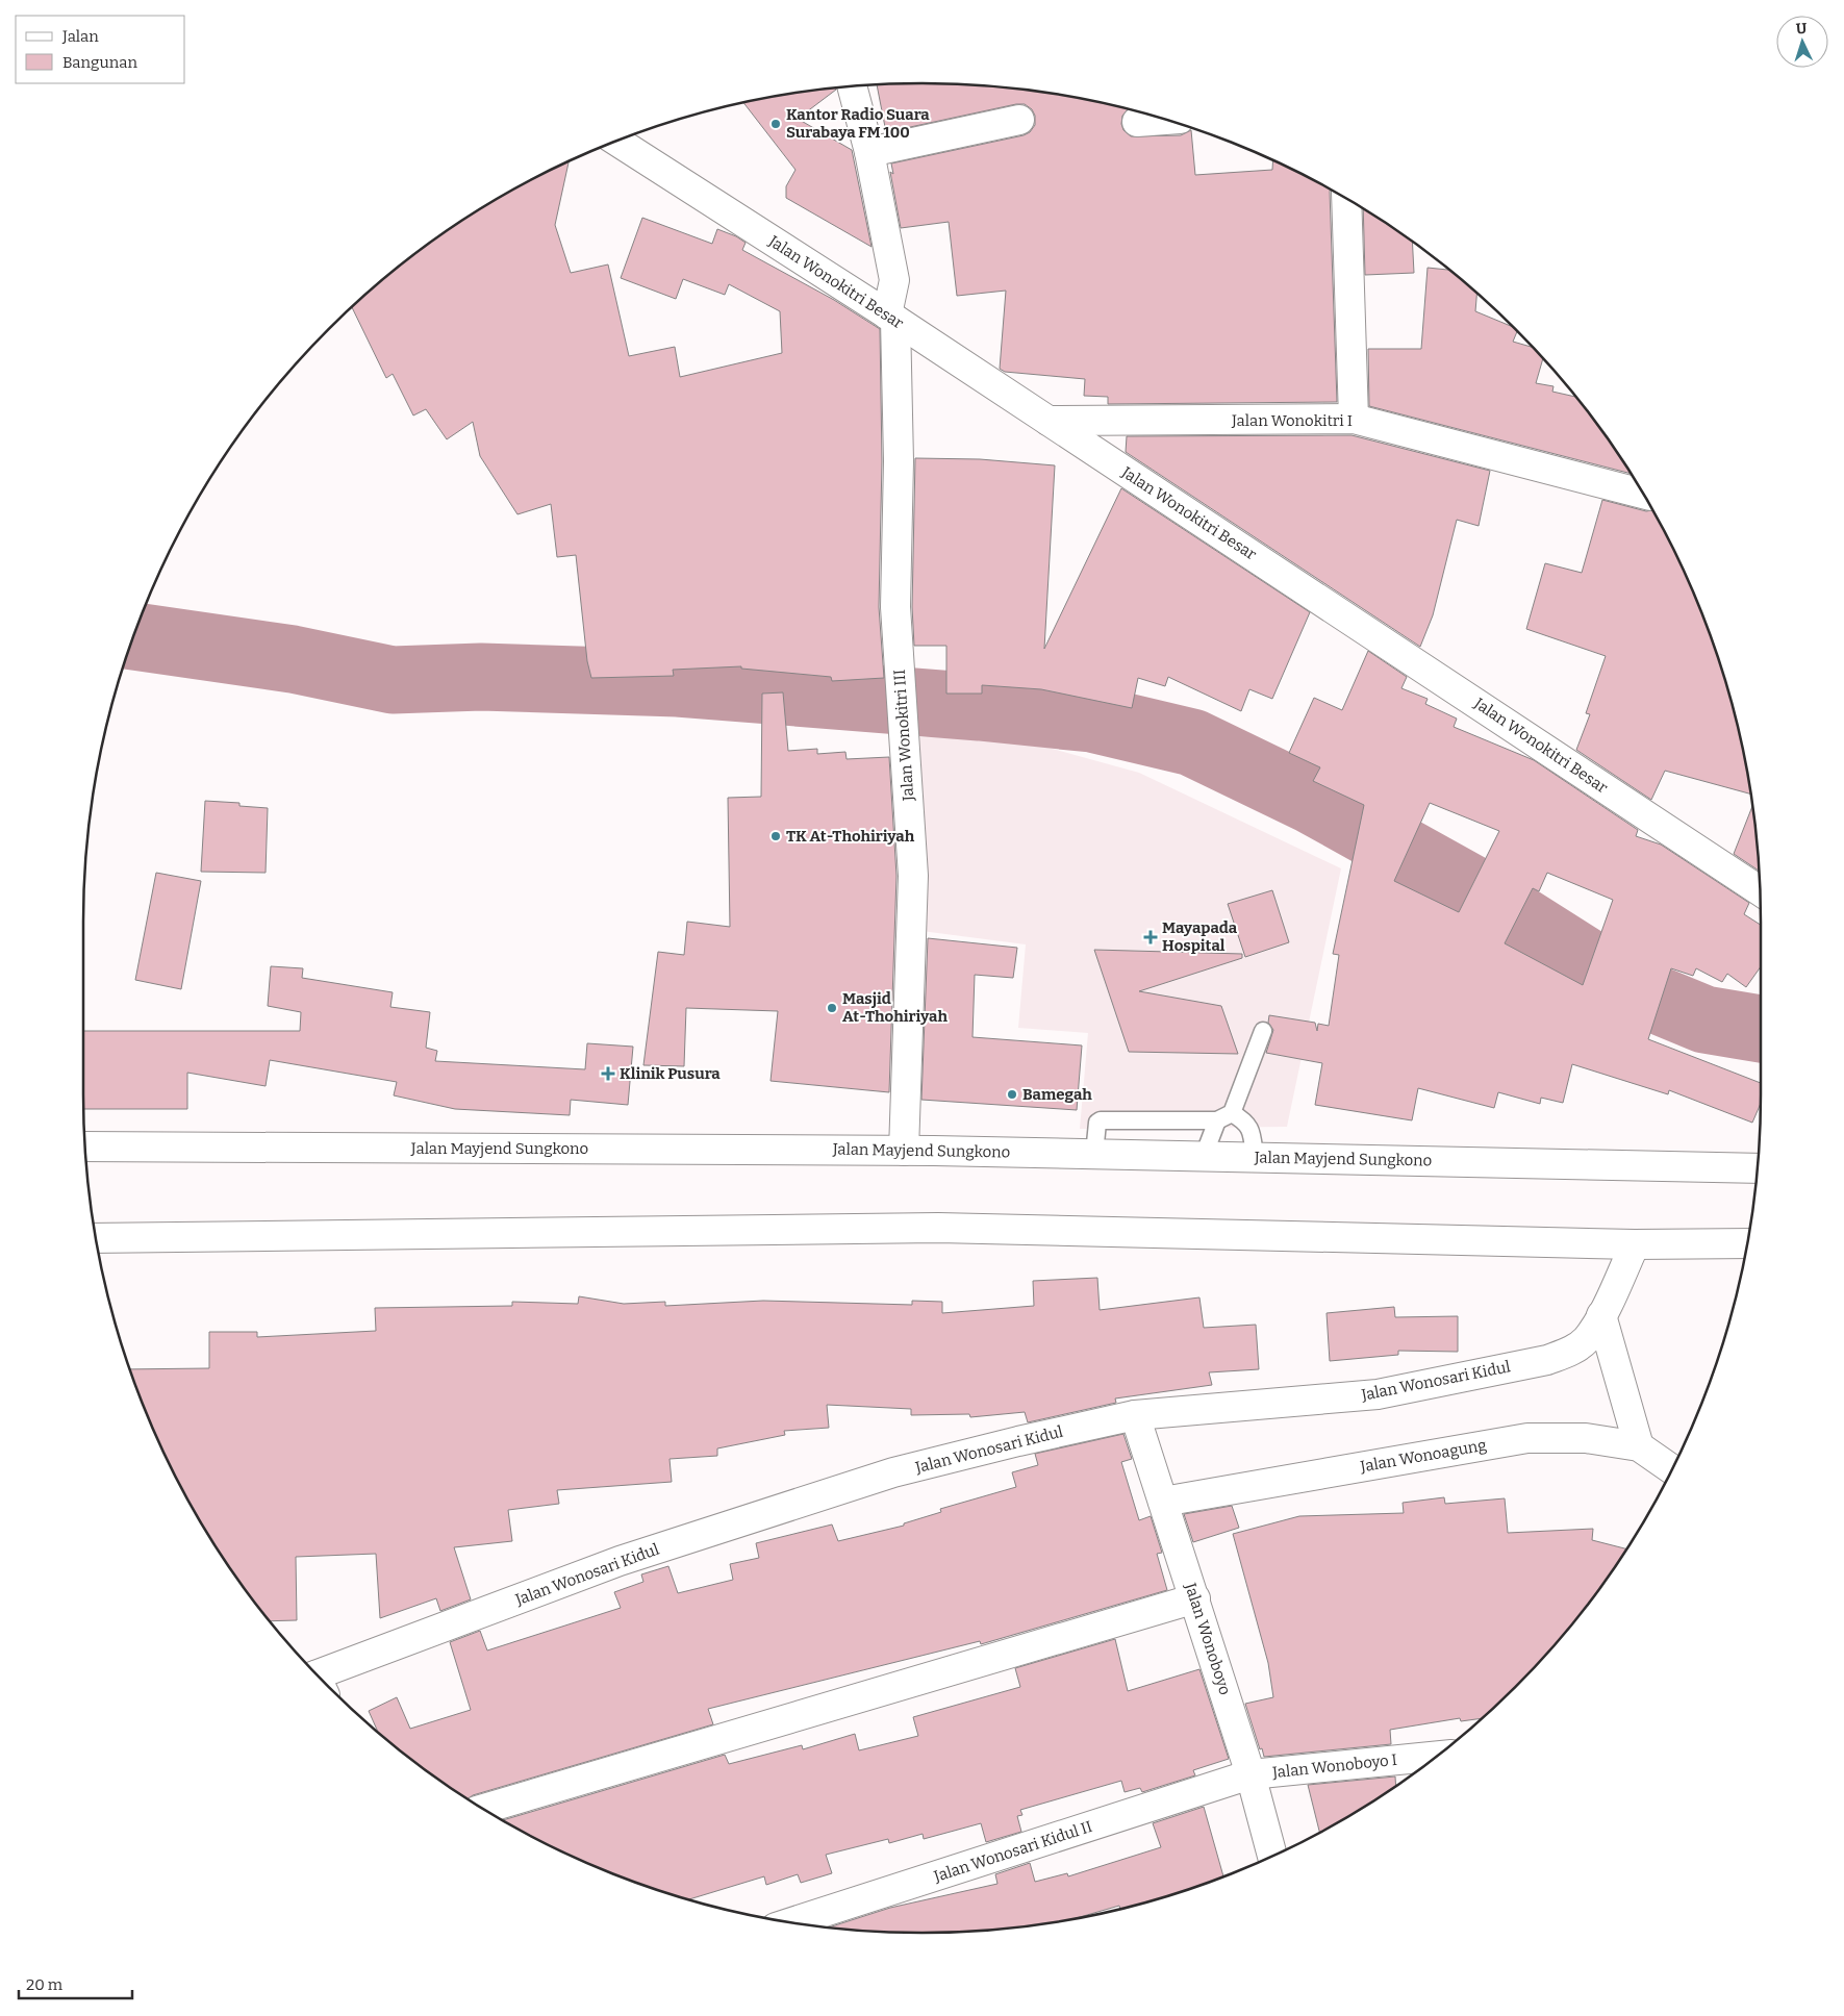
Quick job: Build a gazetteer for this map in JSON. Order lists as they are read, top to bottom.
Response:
{
  "streets": {
    "street": [
      "Jalan Wonokitri Besar",
      "Jalan Wonokitri I",
      "Jalan Wonokitri III",
      "Jalan Mayjend Sungkono",
      "Jalan Wonosari Kidul",
      "Jalan Wonoagung",
      "Jalan Wonoboyo",
      "Jalan Wonoboyo I",
      "Jalan Wonosari Kidul II"
    ]
  },
  "crossings": [
    ["Jalan Wonokitri Besar", "Jalan Wonokitri I"],
    ["Jalan Wonokitri Besar", "Jalan Wonokitri III"],
    ["Jalan Wonokitri III", "Jalan Mayjend Sungkono"],
    ["Jalan Wonosari Kidul", "Jalan Wonoboyo"],
    ["Jalan Wonoagung", "Jalan Wonoboyo"],
    ["Jalan Wonoboyo", "Jalan Wonoboyo I"],
    ["Jalan Wonoboyo", "Jalan Wonosari Kidul II"],
    ["Jalan Wonoboyo I", "Jalan Wonosari Kidul II"]
  ],
  "places": {
    "other": [
      "Kantor Radio Suara Surabaya FM 100",
      "TK At-Thohiriyah",
      "Masjid At-Thohiriyah",
      "Bamegah"
    ],
    "health": ["Mayapada Hospital", "Klinik Pusura"]
  },
  "legend": ["Jalan", "Bangunan"],
  "scale_bar": "20 m",
  "north": "top"
}
